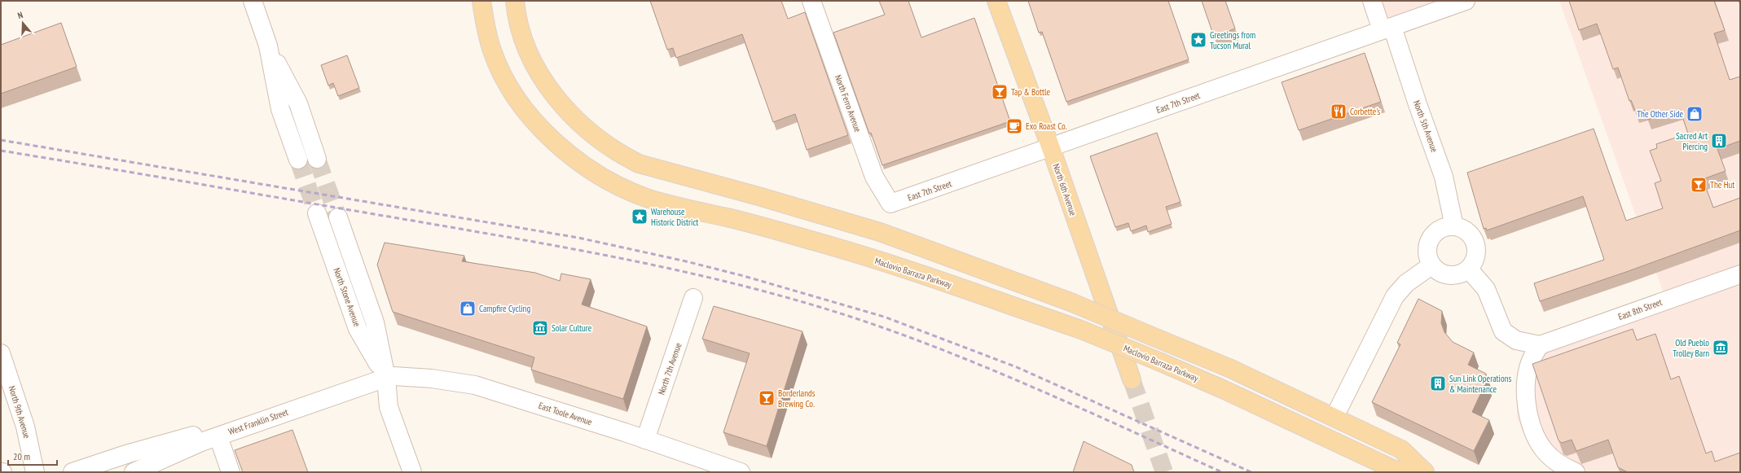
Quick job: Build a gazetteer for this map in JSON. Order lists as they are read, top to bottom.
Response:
{
  "streets": {
    "main road": ["North 6th Avenue", "Maclovio Barraza Parkway"],
    "street": [
      "East 7th Street",
      "North Ferro Avenue",
      "North 5th Avenue",
      "North Stone Avenue",
      "East 8th Street",
      "North 7th Avenue",
      "North 9th Avenue",
      "East Toole Avenue",
      "West Franklin Street"
    ]
  },
  "crossings": [
    ["East 7th Street", "North Ferro Avenue"],
    ["East 7th Street", "North 5th Avenue"],
    ["East 7th Street", "North 6th Avenue"],
    ["North Stone Avenue", "East Toole Avenue"],
    ["North Stone Avenue", "West Franklin Street"],
    ["North 7th Avenue", "East Toole Avenue"],
    ["East Toole Avenue", "West Franklin Street"]
  ],
  "places": {
    "place": ["Greetings from Tucson Mural", "Warehouse Historic District"],
    "bar": ["Tap & Bottle", "The Hut", "Borderlands Brewing Co."],
    "restaurant": ["Corbette's"],
    "shop": ["The Other Side", "Campfire Cycling"],
    "cafe": ["Exo Roast Co."],
    "building": ["Sacred Art Piercing", "Sun Link Operations & Maintenance"],
    "museum": ["Solar Culture", "Old Pueblo Trolley Barn"]
  },
  "scale_bar": "20 m",
  "north": "top"
}
